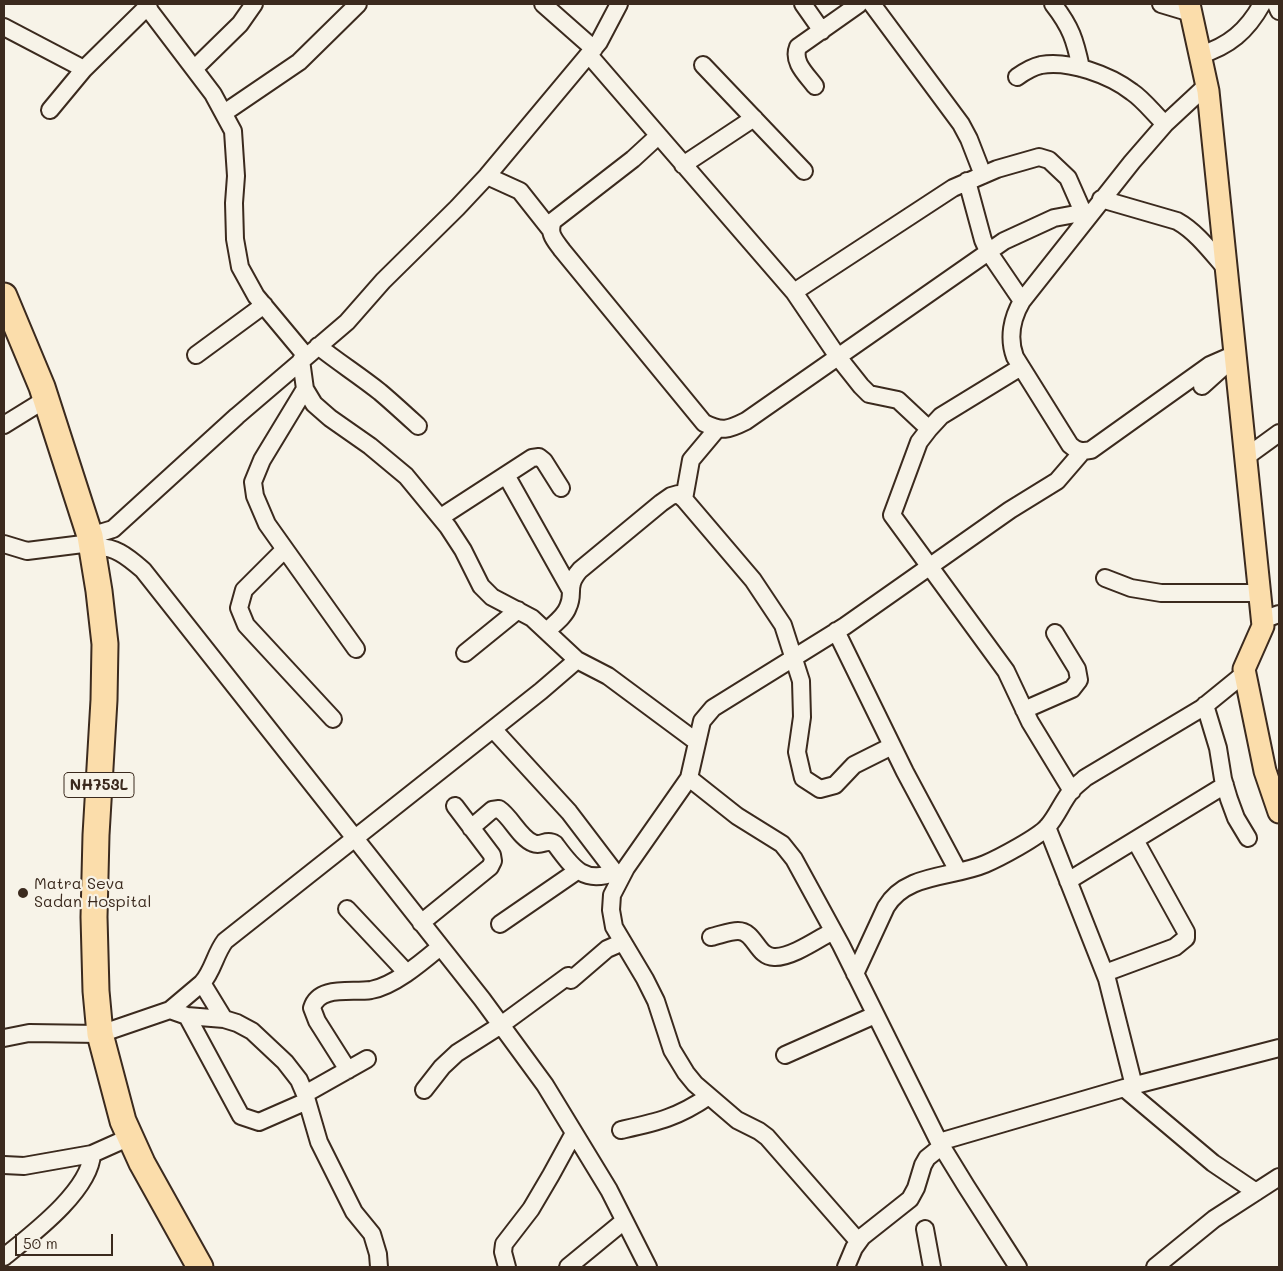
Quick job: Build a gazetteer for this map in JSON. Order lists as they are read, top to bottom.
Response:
{
  "streets": {
    "highway": ["NH753L"]
  },
  "places": ["Matra Seva Sadan Hospital"],
  "scale_bar": "50 m"
}
